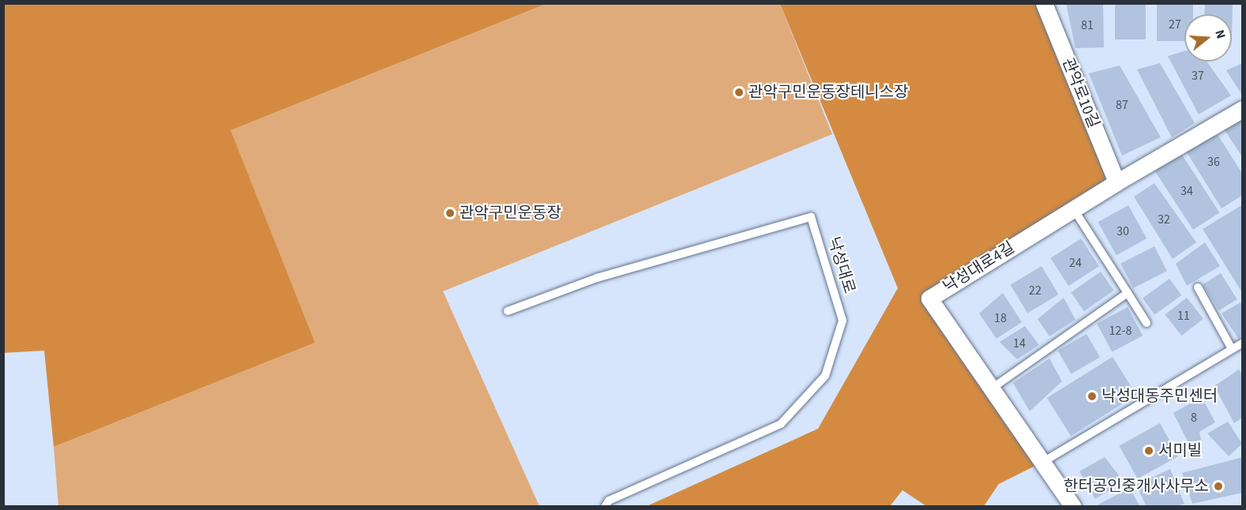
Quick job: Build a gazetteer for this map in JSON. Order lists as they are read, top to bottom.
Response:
{
  "streets": {
    "street": ["관악로10길", "낙성대로4길"],
    "lane": ["낙성대로"]
  },
  "crossings": [
    ["관악로10길", "낙성대로4길"]
  ],
  "places": [
    "관악구민운동장테니스장",
    "관악구민운동장",
    "낙성대동주민센터",
    "서미빌",
    "한터공인중개사사무소"
  ],
  "house_numbers": [
    "27",
    "81",
    "37",
    "87",
    "36",
    "34",
    "32",
    "30",
    "24",
    "22",
    "11",
    "18",
    "12-8",
    "14",
    "8"
  ],
  "north": "right"
}
